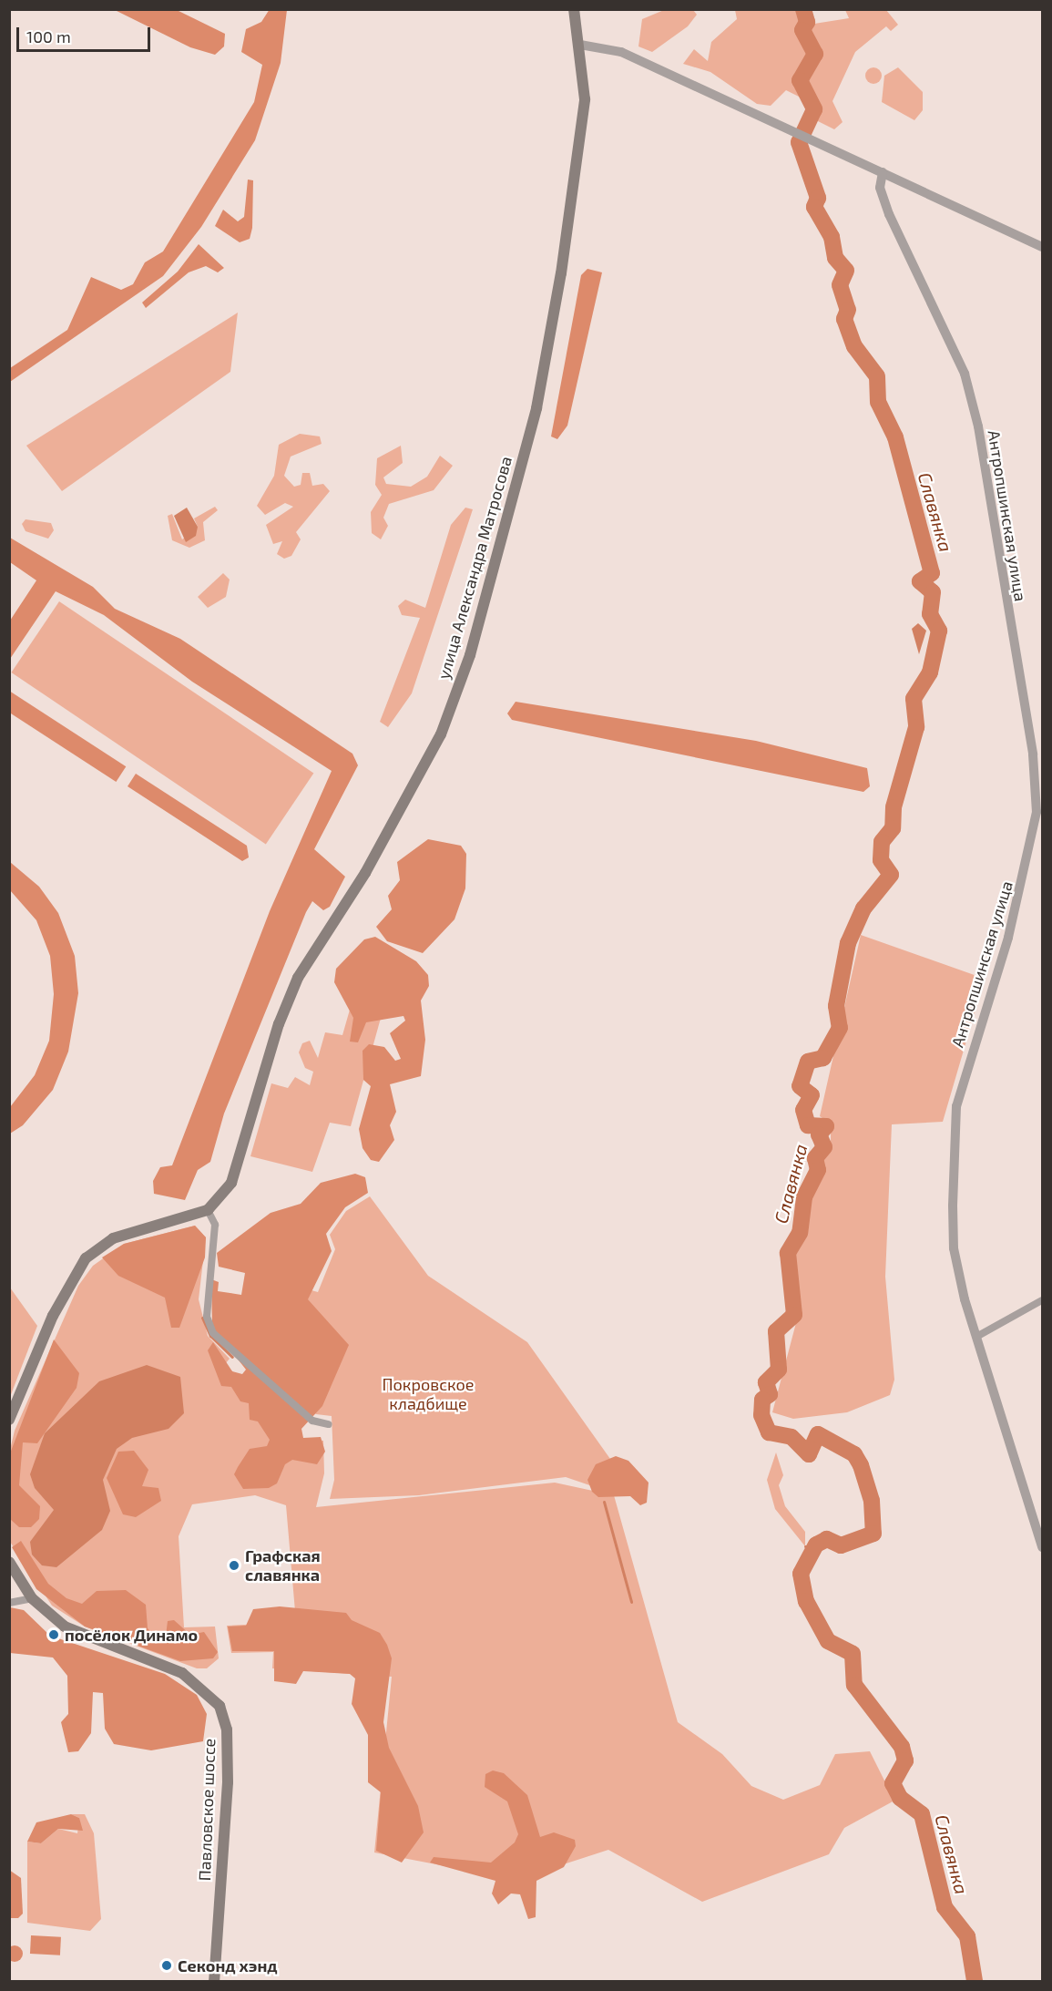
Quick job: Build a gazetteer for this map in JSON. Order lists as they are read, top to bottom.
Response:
{
  "streets": {
    "main road": ["улица Александра Матросова", "Павловское шоссе"],
    "street": ["Антропшинская улица"]
  },
  "water": ["Славянка"],
  "parks": ["Покровское кладбище"],
  "places": ["Графская славянка", "посёлок Динамо", "Секонд хэнд"],
  "scale_bar": "100 m"
}
